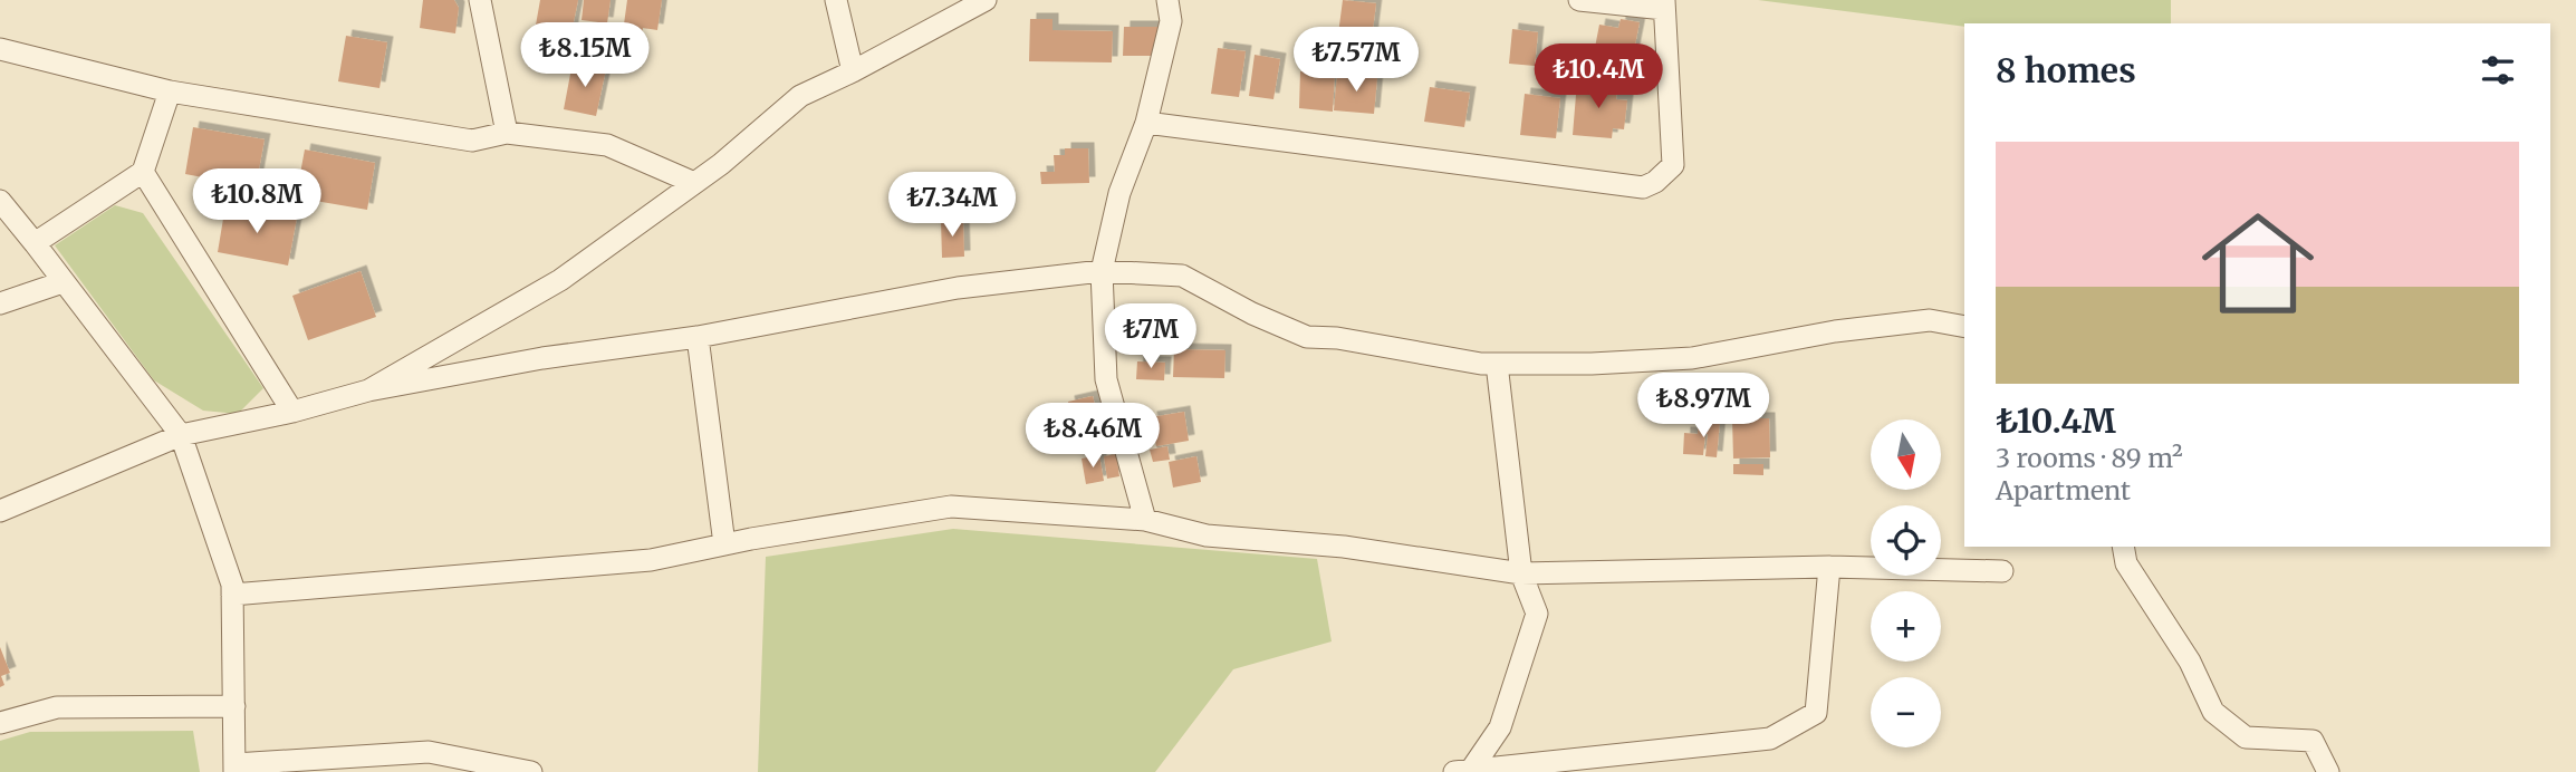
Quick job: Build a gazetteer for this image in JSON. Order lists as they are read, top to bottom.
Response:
{
  "north": "bottom",
  "page": {
    "price": [
      "₺8.15M",
      "₺7.57M",
      "₺10.4M",
      "₺10.8M",
      "₺7.34M",
      "₺7M",
      "₺8.97M",
      "₺8.46M"
    ],
    "heading": "8 homes",
    "list": [
      {
        "name": "₺10.4M",
        "note": "3 rooms · 89 m² · Apartment"
      }
    ],
    "map_buttons": ["+", "−"]
  }
}
